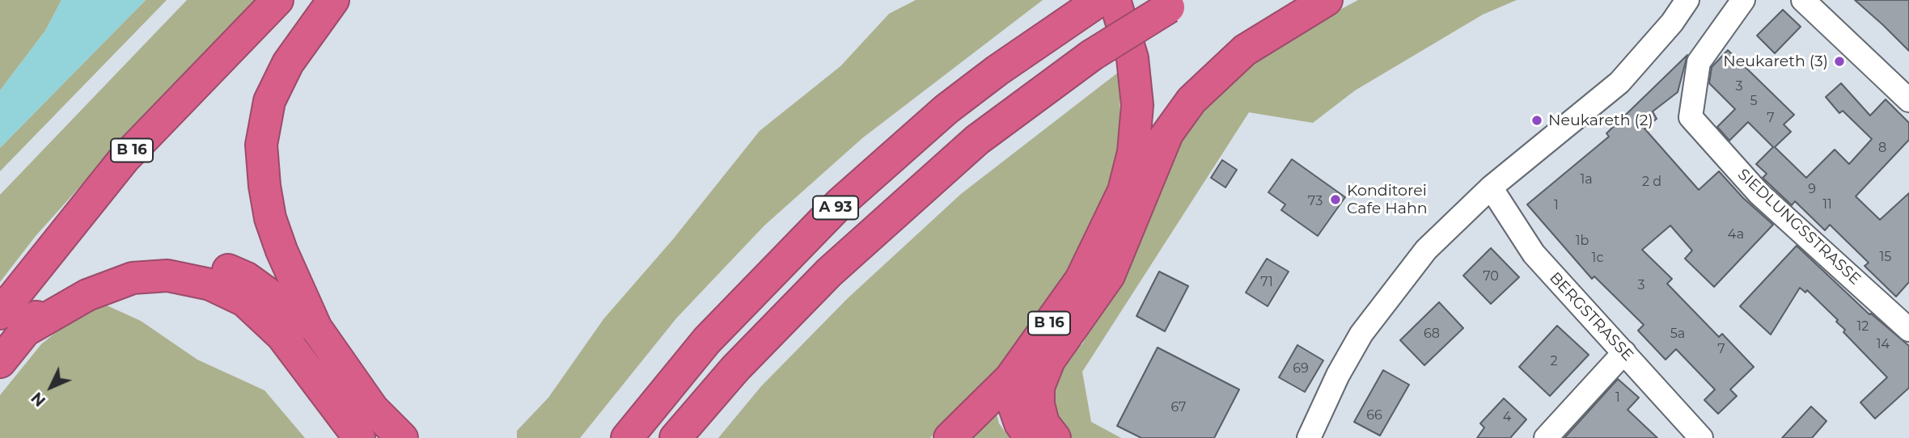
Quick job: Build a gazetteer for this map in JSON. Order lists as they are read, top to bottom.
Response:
{
  "streets": {
    "highway": ["B 16", "A 93"],
    "street": ["SIEDLUNGSSTRASSE", "BERGSTRASSE"]
  },
  "places": ["Neukareth (3)", "Neukareth (2)", "Konditorei Cafe Hahn"],
  "house_numbers": [
    "3",
    "5",
    "7",
    "8",
    "1a",
    "2 d",
    "9",
    "73",
    "11",
    "1",
    "4a",
    "1b",
    "15",
    "1c",
    "70",
    "71",
    "3",
    "12",
    "68",
    "5a",
    "14",
    "7",
    "2",
    "69",
    "1",
    "67",
    "66",
    "4"
  ],
  "north": "bottom left"
}
